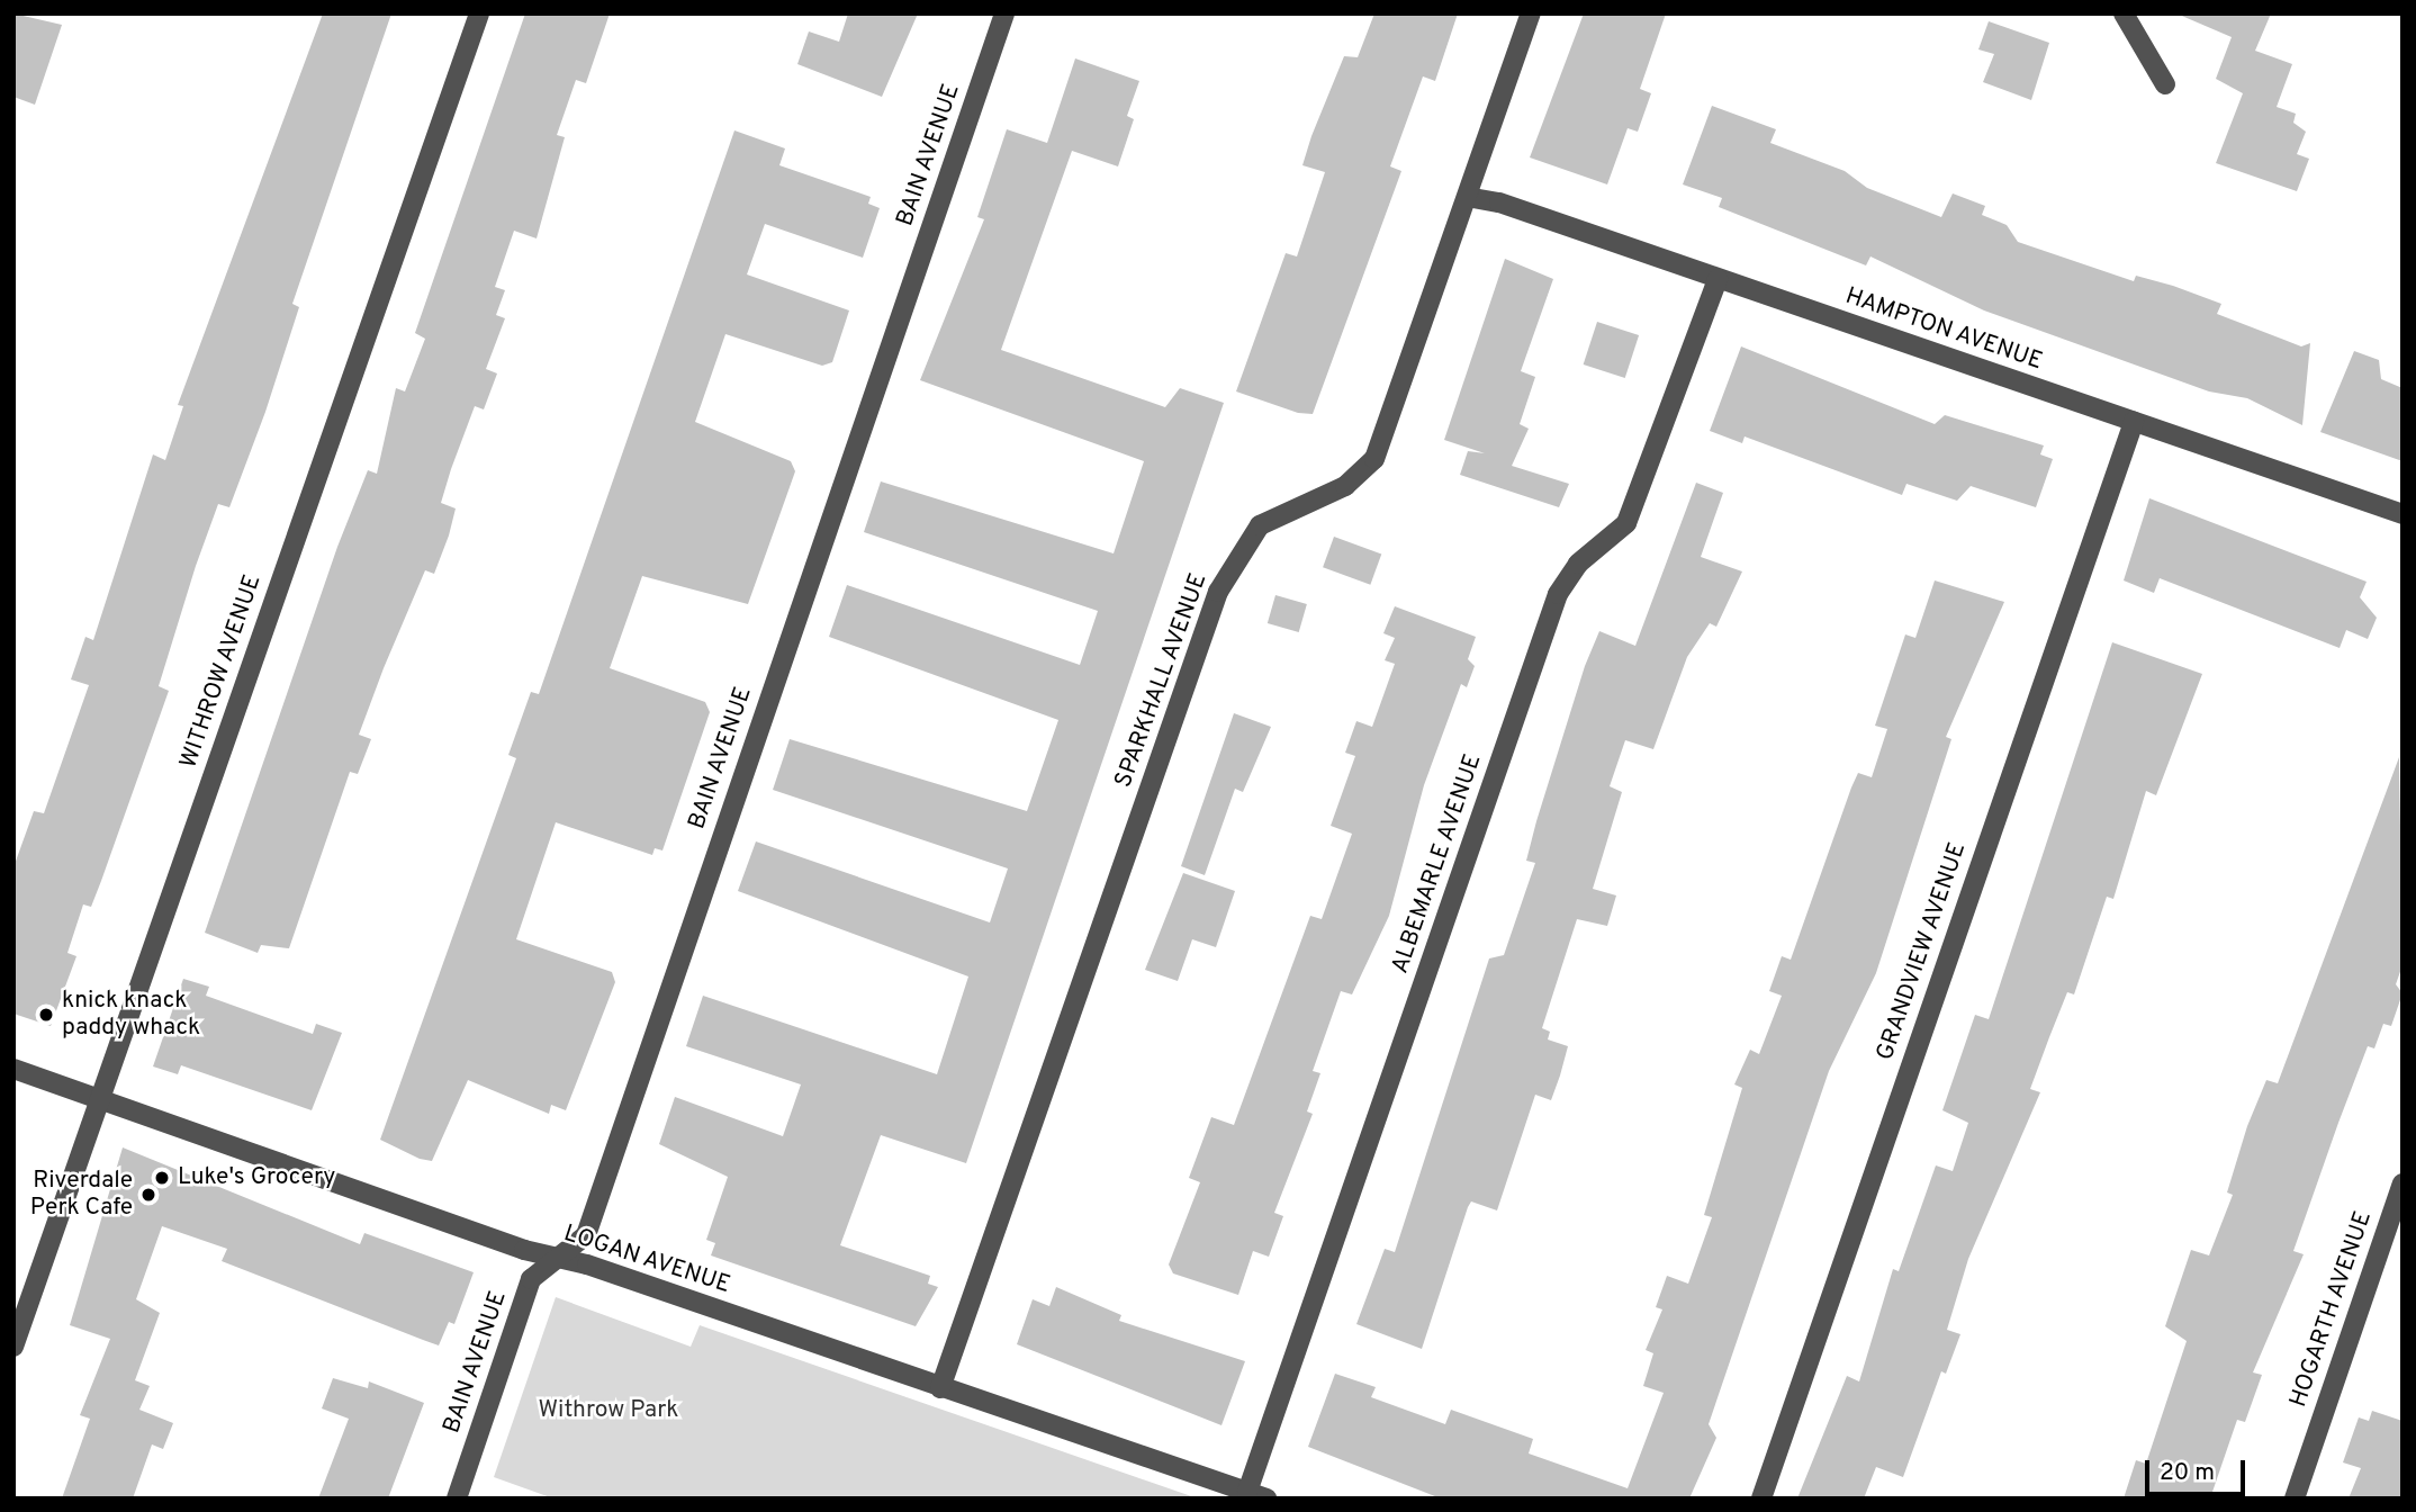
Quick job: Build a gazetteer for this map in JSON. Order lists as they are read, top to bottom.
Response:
{
  "streets": {
    "street": [
      "BAIN AVENUE",
      "HAMPTON AVENUE",
      "WITHROW AVENUE",
      "SPARKHALL AVENUE",
      "ALBEMARLE AVENUE",
      "GRANDVIEW AVENUE",
      "LOGAN AVENUE",
      "HOGARTH AVENUE"
    ]
  },
  "crossings": [
    ["BAIN AVENUE", "LOGAN AVENUE"],
    ["HAMPTON AVENUE", "SPARKHALL AVENUE"],
    ["HAMPTON AVENUE", "ALBEMARLE AVENUE"],
    ["HAMPTON AVENUE", "GRANDVIEW AVENUE"],
    ["WITHROW AVENUE", "LOGAN AVENUE"],
    ["SPARKHALL AVENUE", "LOGAN AVENUE"],
    ["ALBEMARLE AVENUE", "LOGAN AVENUE"]
  ],
  "parks": ["Withrow Park"],
  "places": ["knick knack paddy whack", "Luke's Grocery", "Riverdale Perk Cafe"],
  "scale_bar": "20 m"
}
